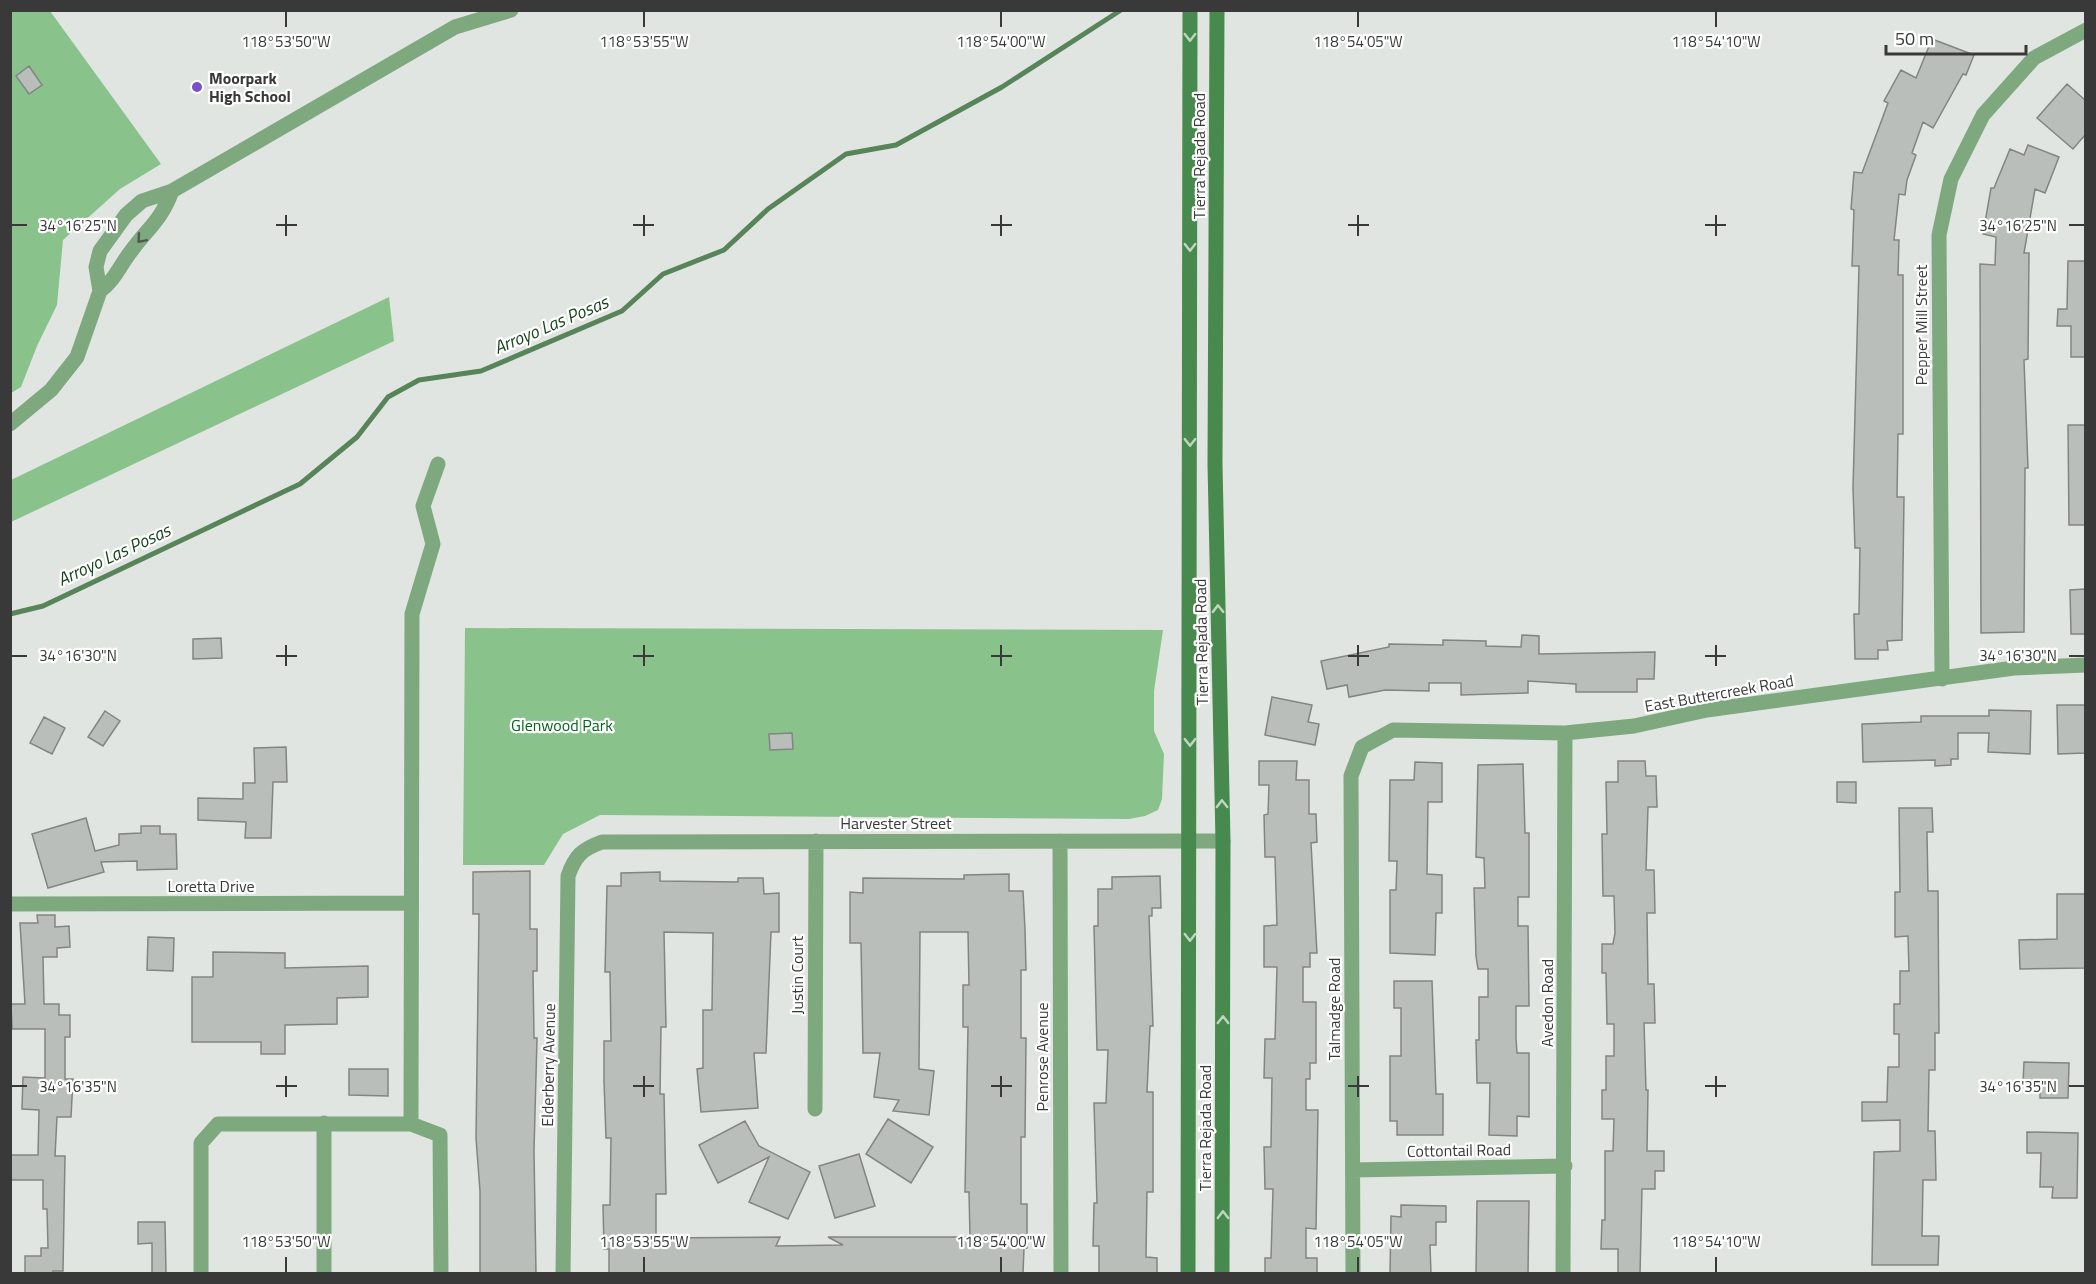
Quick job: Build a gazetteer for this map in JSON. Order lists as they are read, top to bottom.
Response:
{
  "streets": {
    "main road": ["Tierra Rejada Road"],
    "street": [
      "Pepper Mill Street",
      "East Buttercreek Road",
      "Harvester Street",
      "Loretta Drive",
      "Justin Court",
      "Avedon Road",
      "Talmadge Road",
      "Penrose Avenue",
      "Elderberry Avenue",
      "Cottontail Road"
    ]
  },
  "crossings": [
    ["Tierra Rejada Road", "Harvester Street"],
    ["Pepper Mill Street", "East Buttercreek Road"],
    ["East Buttercreek Road", "Avedon Road"],
    ["East Buttercreek Road", "Talmadge Road"],
    ["Harvester Street", "Justin Court"],
    ["Harvester Street", "Penrose Avenue"],
    ["Harvester Street", "Elderberry Avenue"],
    ["Avedon Road", "Cottontail Road"],
    ["Talmadge Road", "Cottontail Road"]
  ],
  "water": ["Arroyo Las Posas"],
  "parks": ["Glenwood Park"],
  "places": ["Moorpark High School"],
  "scale_bar": "50 m",
  "coordinates": [
    "118°53'50\"W",
    "118°53'55\"W",
    "118°54'00\"W",
    "118°54'05\"W",
    "118°54'10\"W",
    "34°16'25\"N",
    "34°16'30\"N",
    "34°16'35\"N"
  ]
}
